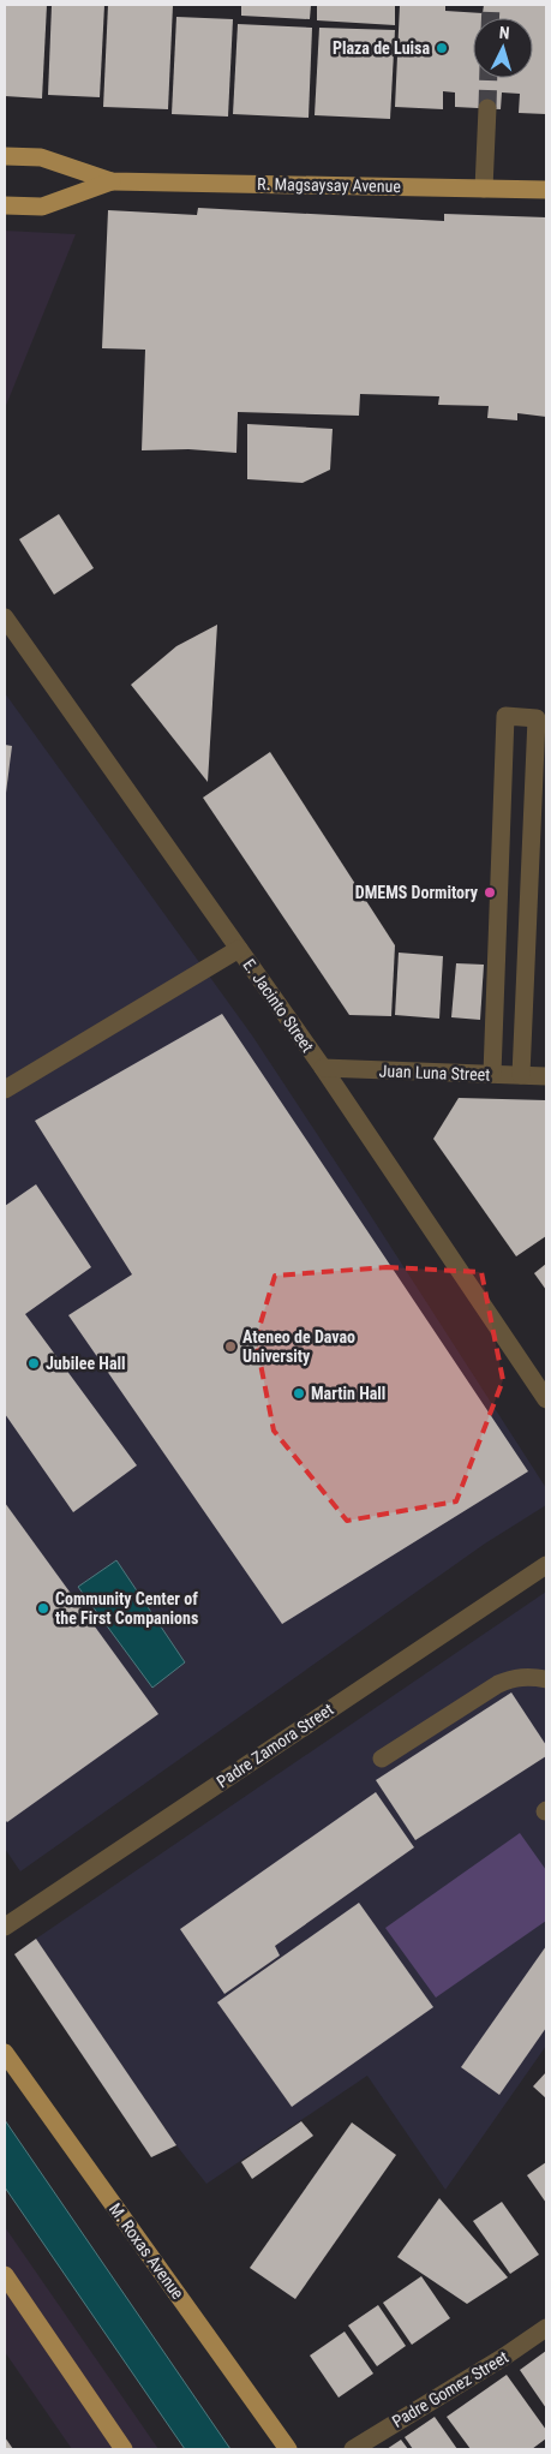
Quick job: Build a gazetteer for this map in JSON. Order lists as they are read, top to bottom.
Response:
{
  "streets": {
    "main road": ["R. Magsaysay Avenue", "M. Roxas Avenue"],
    "street": [
      "E. Jacinto Street",
      "Juan Luna Street",
      "Padre Zamora Street",
      "Padre Gomez Street"
    ]
  },
  "crossings": [
    ["E. Jacinto Street", "Juan Luna Street"]
  ],
  "places": [
    "Plaza de Luisa",
    "DMEMS Dormitory",
    "Ateneo de Davao University",
    "Jubilee Hall",
    "Martin Hall",
    "Community Center of the First Companions"
  ],
  "north": "top"
}
